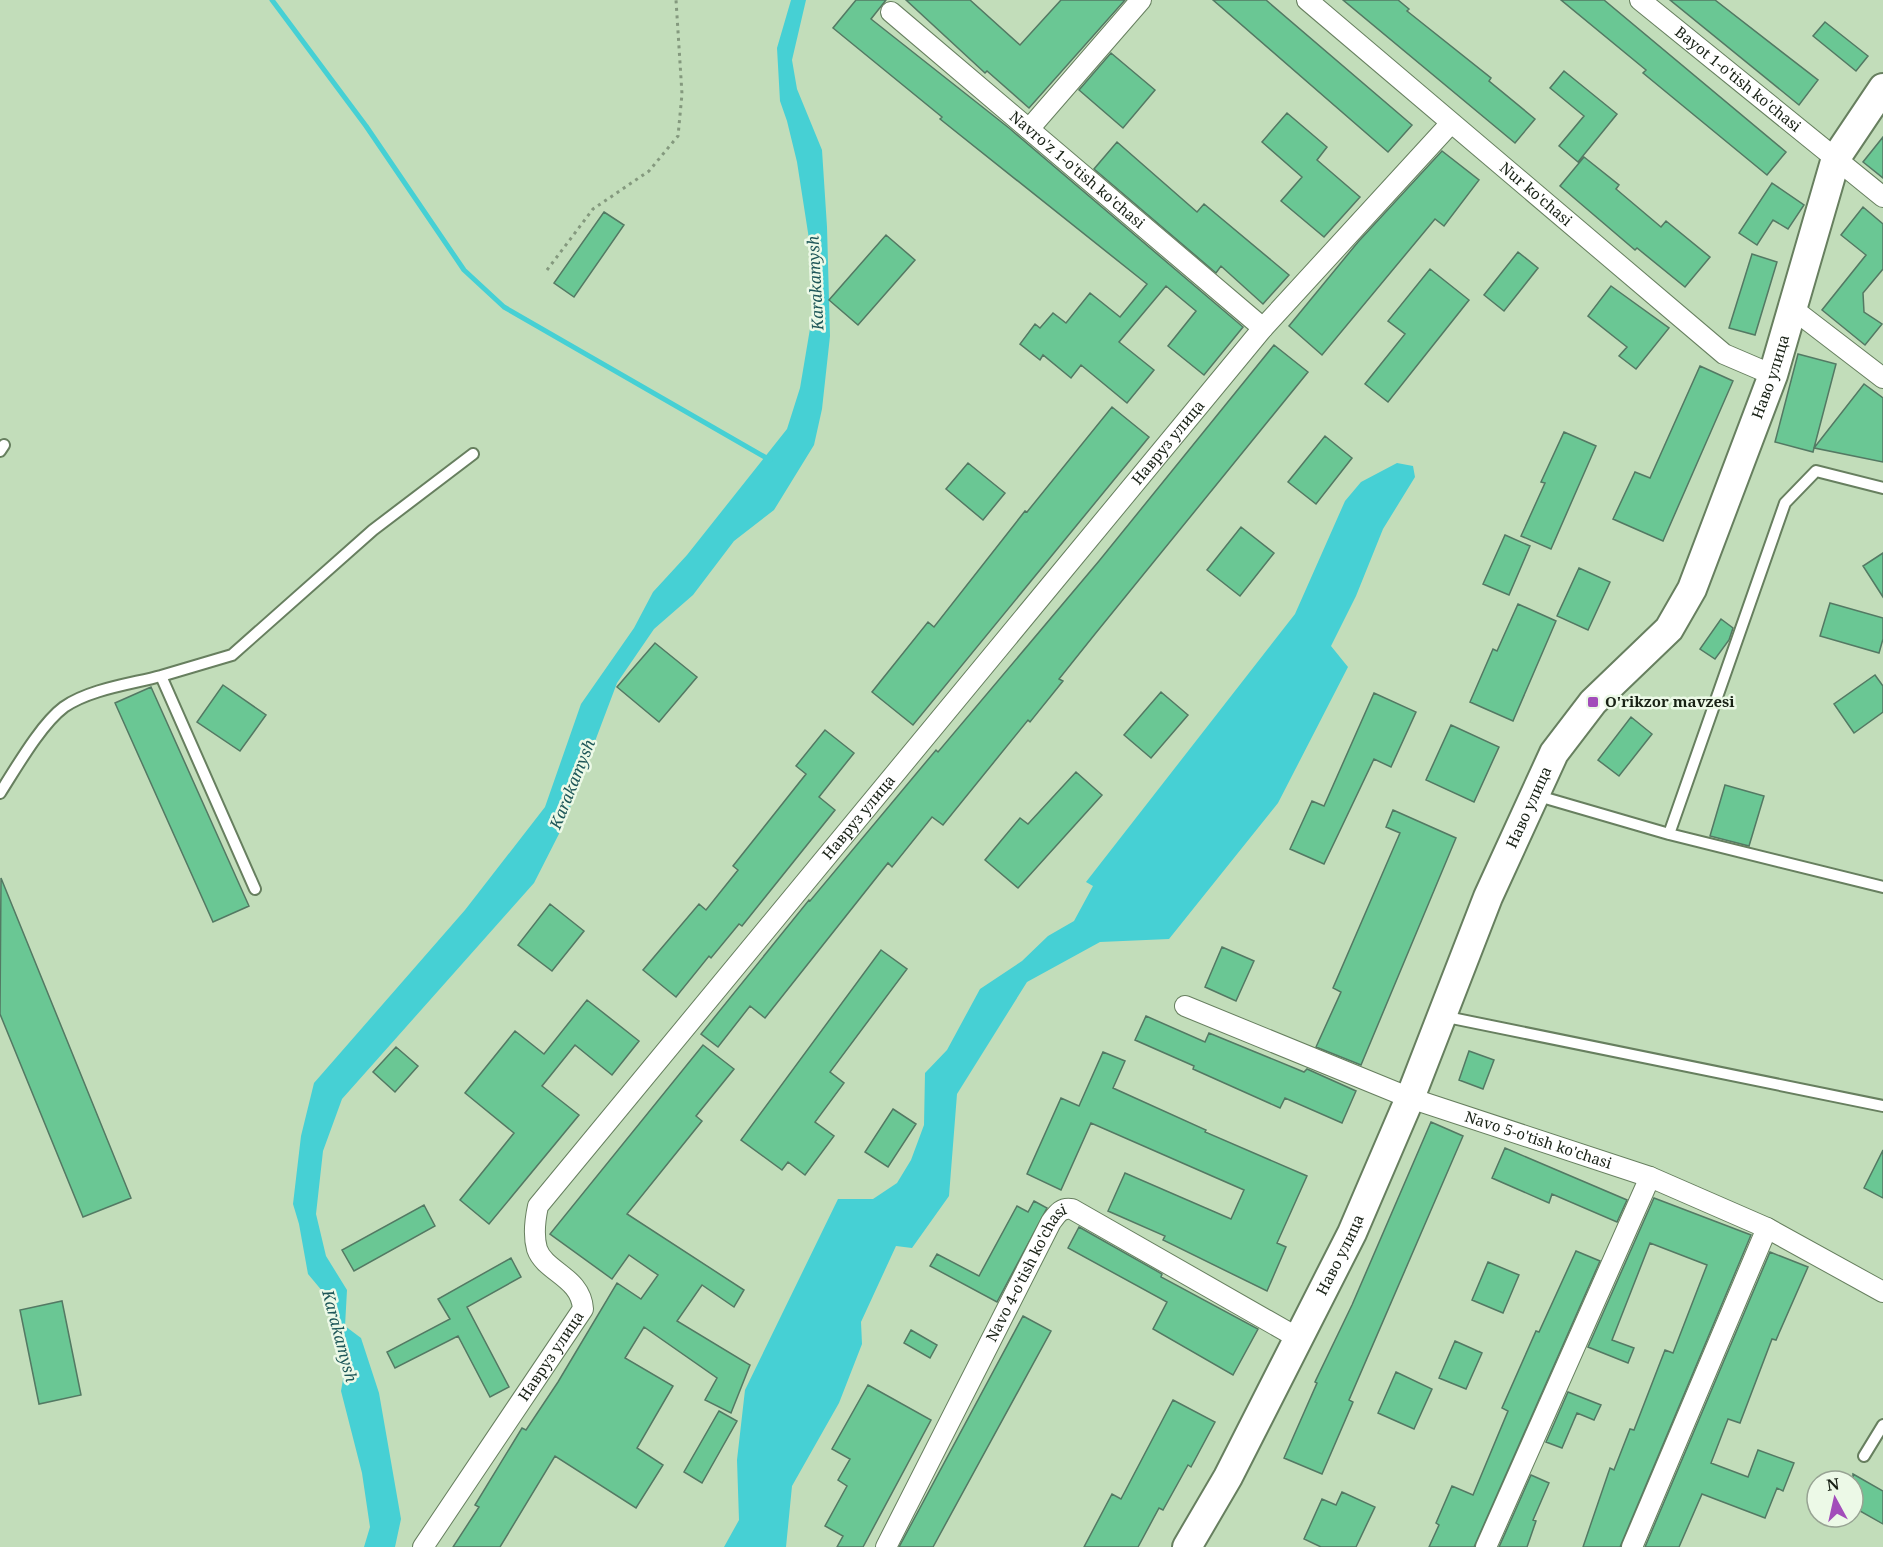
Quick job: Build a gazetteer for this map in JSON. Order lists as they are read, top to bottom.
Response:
{
  "streets": {
    "street": [
      "Bayot 1-o'tish ko'chasi",
      "Navro'z 1-o'tish ko'chasi",
      "Nur ko'chasi",
      "Наво улица",
      "Навруз улица",
      "Navo 5-o'tish ko'chasi",
      "Navo 4-o'tish ko'chasi"
    ]
  },
  "crossings": [
    ["Bayot 1-o'tish ko'chasi", "Наво улица"],
    ["Navro'z 1-o'tish ko'chasi", "Навруз улица"],
    ["Nur ko'chasi", "Наво улица"],
    ["Nur ko'chasi", "Навруз улица"],
    ["Наво улица", "Navo 5-o'tish ko'chasi"],
    ["Наво улица", "Navo 4-o'tish ko'chasi"]
  ],
  "water": ["Karakamysh"],
  "places": {
    "transit": ["O'rikzor mavzesi"]
  },
  "north": "top"
}
